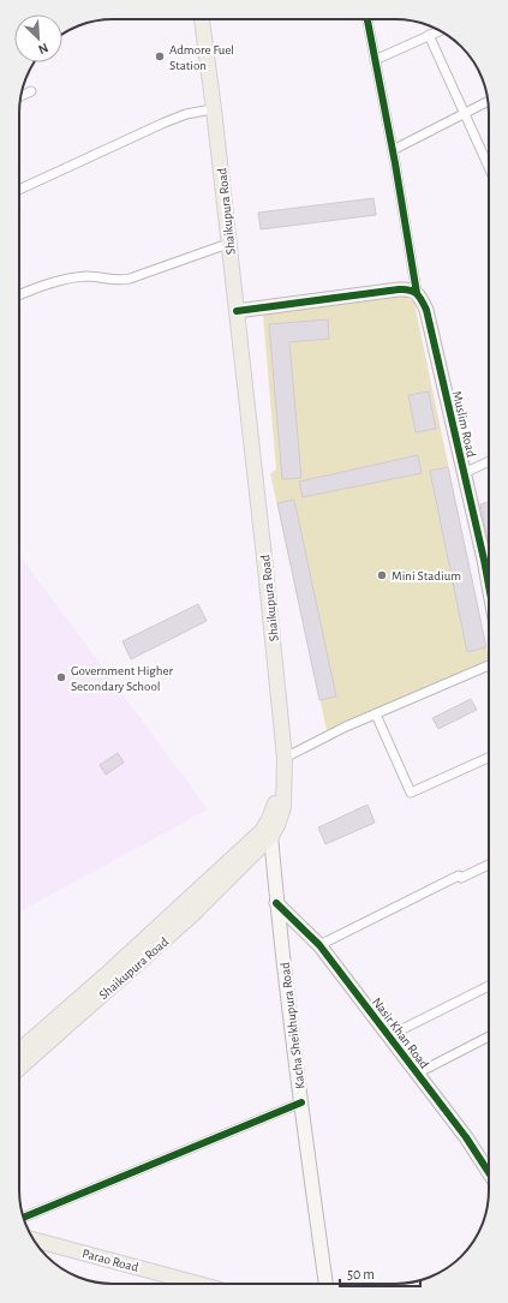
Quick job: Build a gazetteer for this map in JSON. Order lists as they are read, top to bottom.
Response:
{
  "streets": {
    "main road": ["Shaikupura Road", "Parao Road"],
    "street": ["Muslim Road", "Kacha Sheikhupura Road", "Nasir Khan Road"]
  },
  "crossings": [
    ["Shaikupura Road", "Kacha Sheikhupura Road"],
    ["Kacha Sheikhupura Road", "Nasir Khan Road"]
  ],
  "places": ["Admore Fuel Station", "Mini Stadium", "Government Higher Secondary School"],
  "scale_bar": "50 m",
  "north": "bottom right"
}
